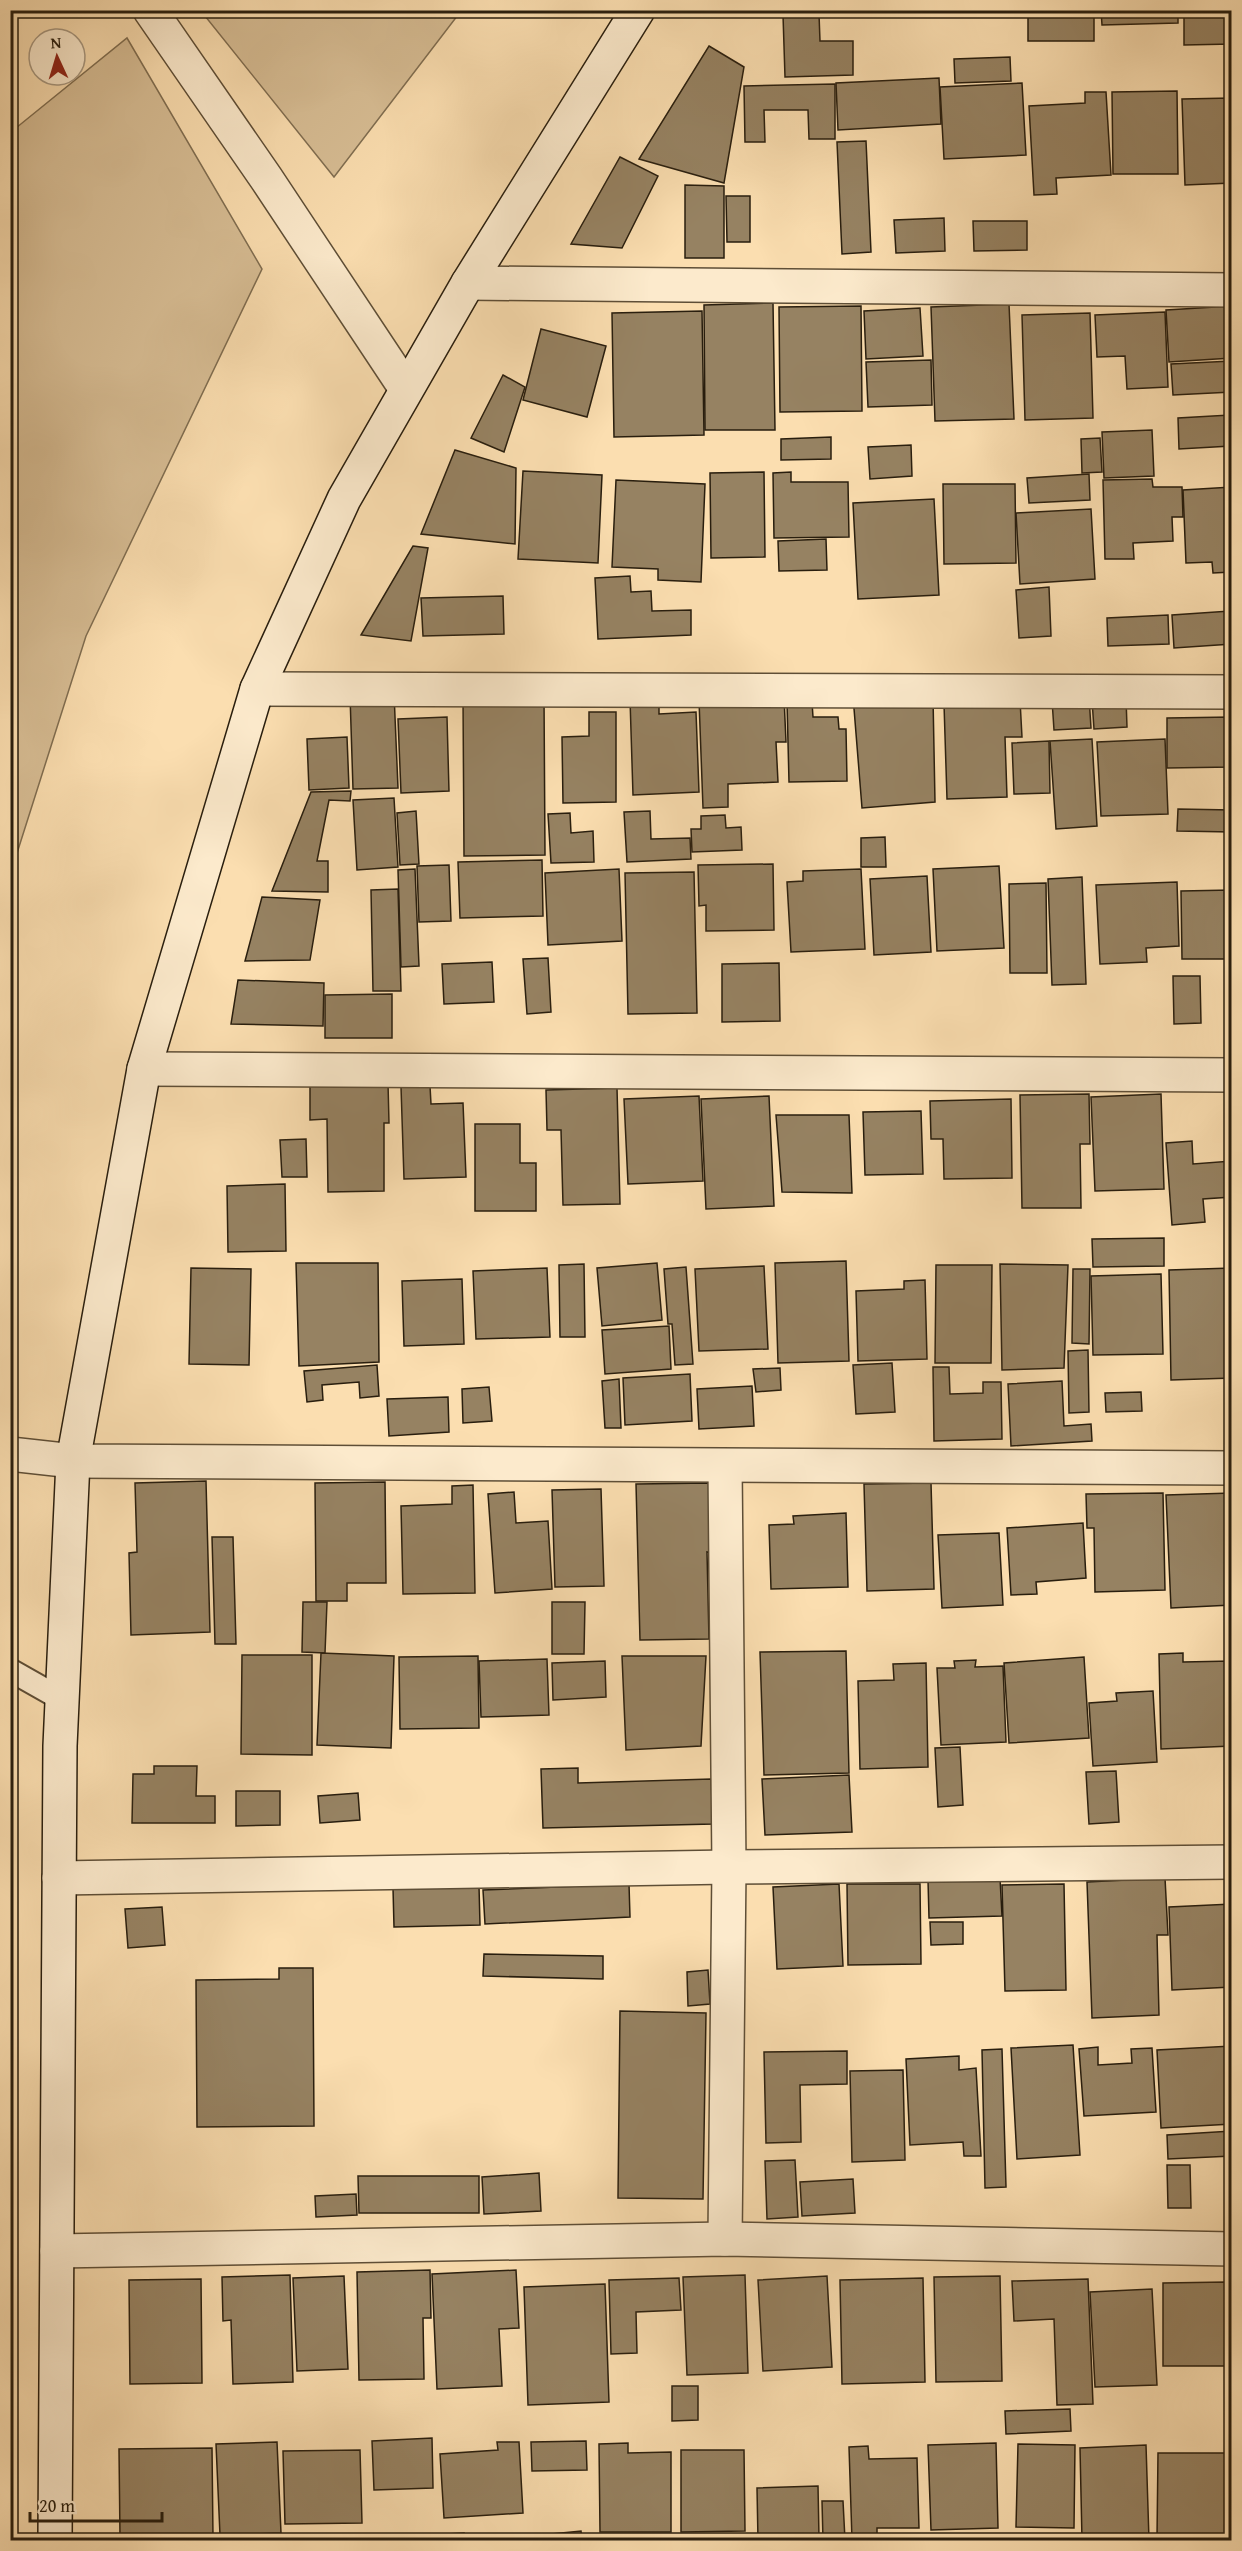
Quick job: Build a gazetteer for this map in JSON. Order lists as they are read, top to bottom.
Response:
{
  "scale_bar": "20 m",
  "north": "top"
}
